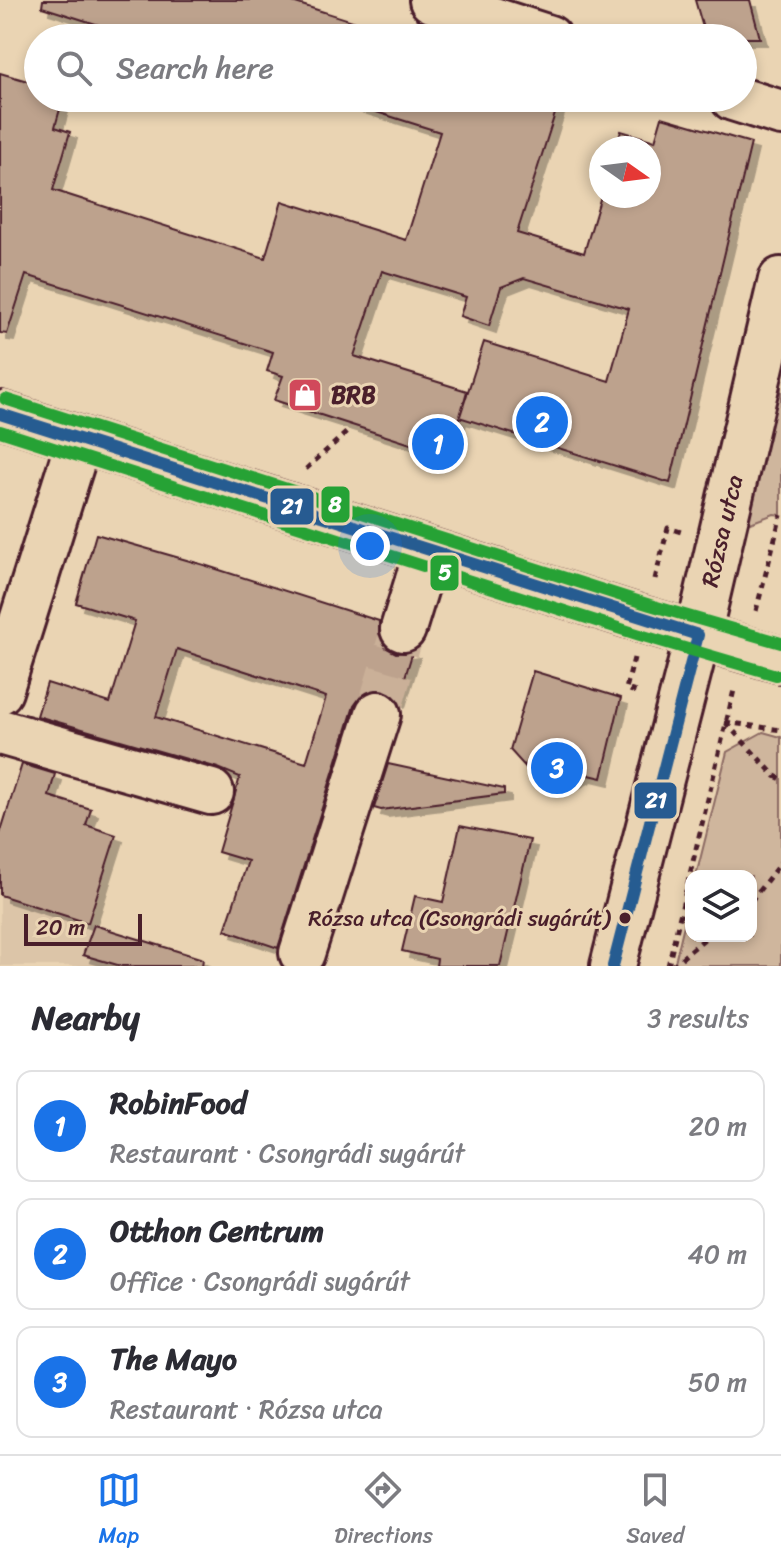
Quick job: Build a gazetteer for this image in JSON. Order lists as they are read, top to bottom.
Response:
{
  "streets": {
    "street": ["Rózsa utca"]
  },
  "places": {
    "shop": ["BRB"],
    "other": ["Rózsa utca (Csongrádi sugárút)"]
  },
  "lines": ["transit line 8", "transit line 21", "transit line 5"],
  "scale_bar": "20 m",
  "north": "right",
  "page": {
    "search": "Search here",
    "pins": ["2", "1", "3"],
    "scale": "20 m",
    "heading": ["Nearby", "3 results"],
    "list": [
      {
        "mark": "1",
        "name": "RobinFood",
        "note": "Restaurant · Csongrádi sugárút",
        "value": "20 m"
      },
      {
        "mark": "2",
        "name": "Otthon Centrum",
        "note": "Office · Csongrádi sugárút",
        "value": "40 m"
      },
      {
        "mark": "3",
        "name": "The Mayo",
        "note": "Restaurant · Rózsa utca",
        "value": "50 m"
      }
    ],
    "nav": ["Map", "Directions", "Saved"]
  }
}
